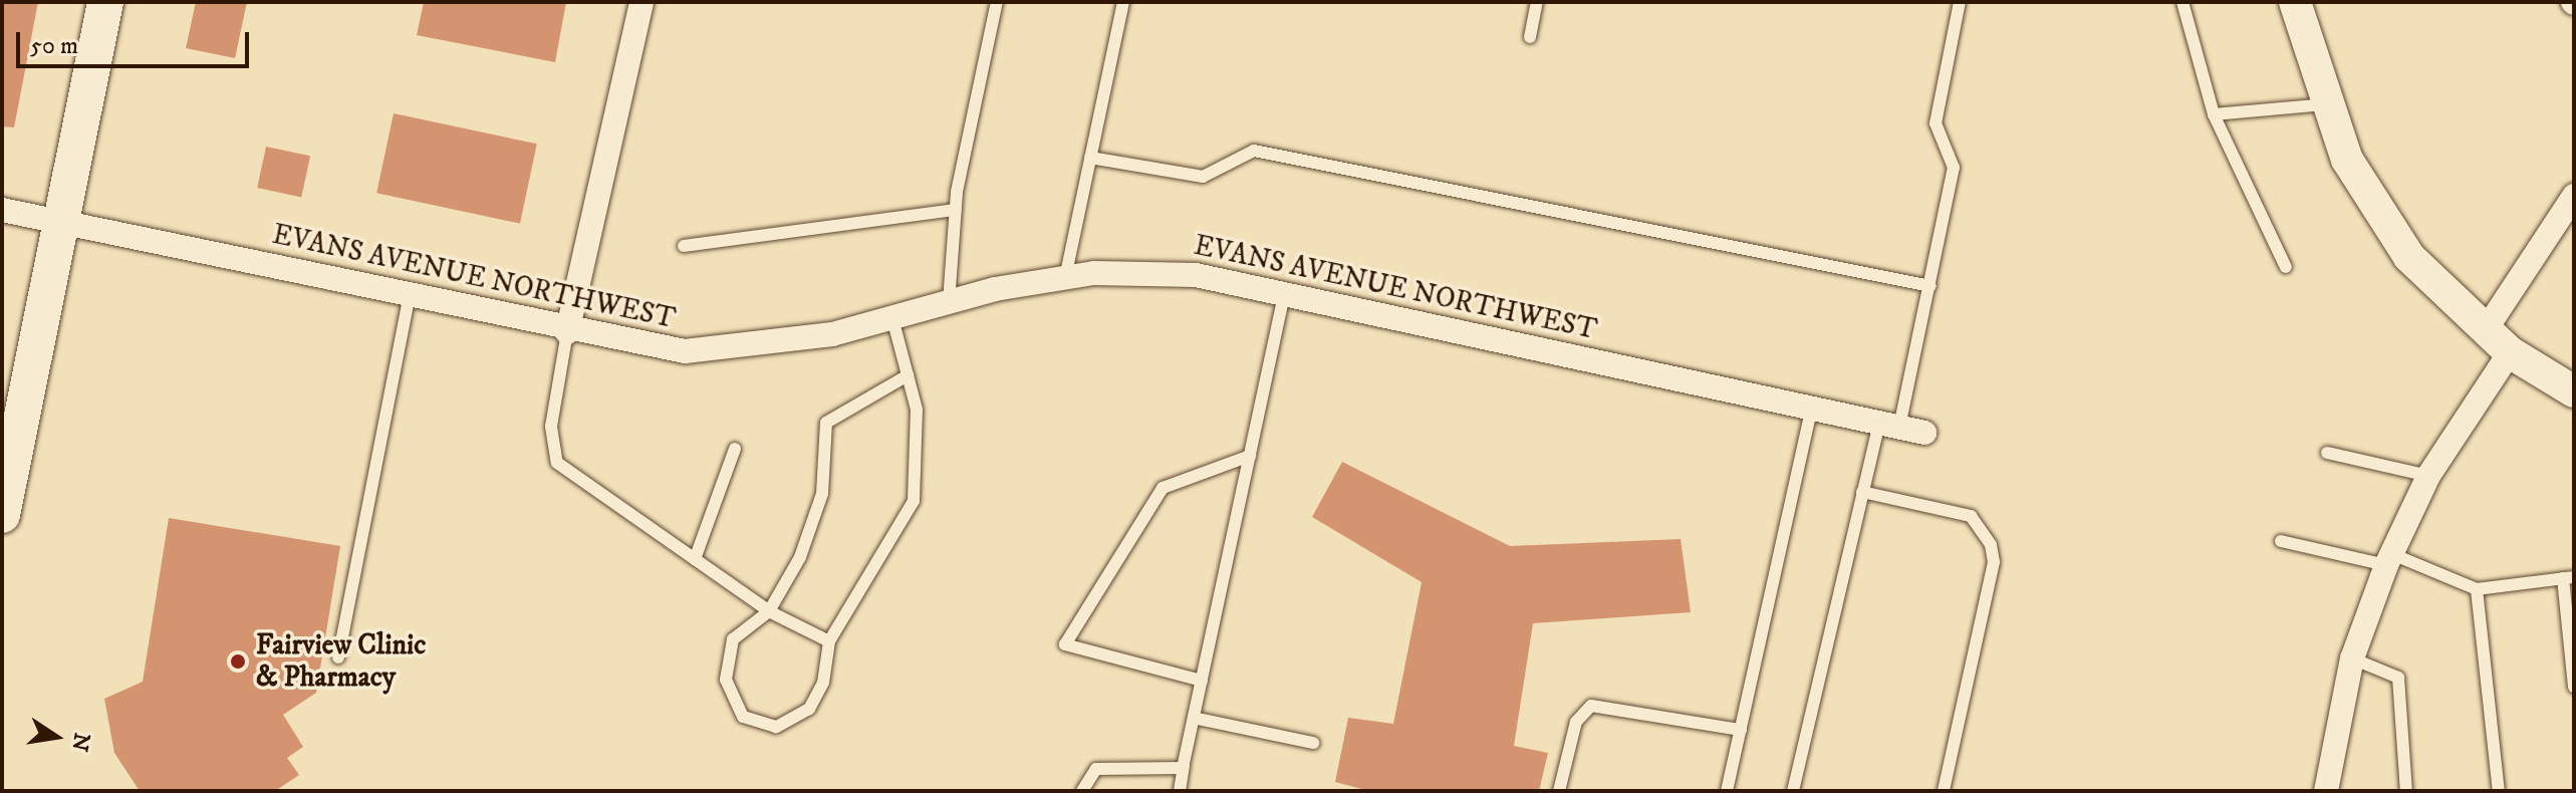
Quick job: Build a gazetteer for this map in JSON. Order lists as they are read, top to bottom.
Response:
{
  "streets": {
    "street": ["EVANS AVENUE NORTHWEST"]
  },
  "places": ["Fairview Clinic & Pharmacy"],
  "scale_bar": "50 m",
  "north": "right"
}
